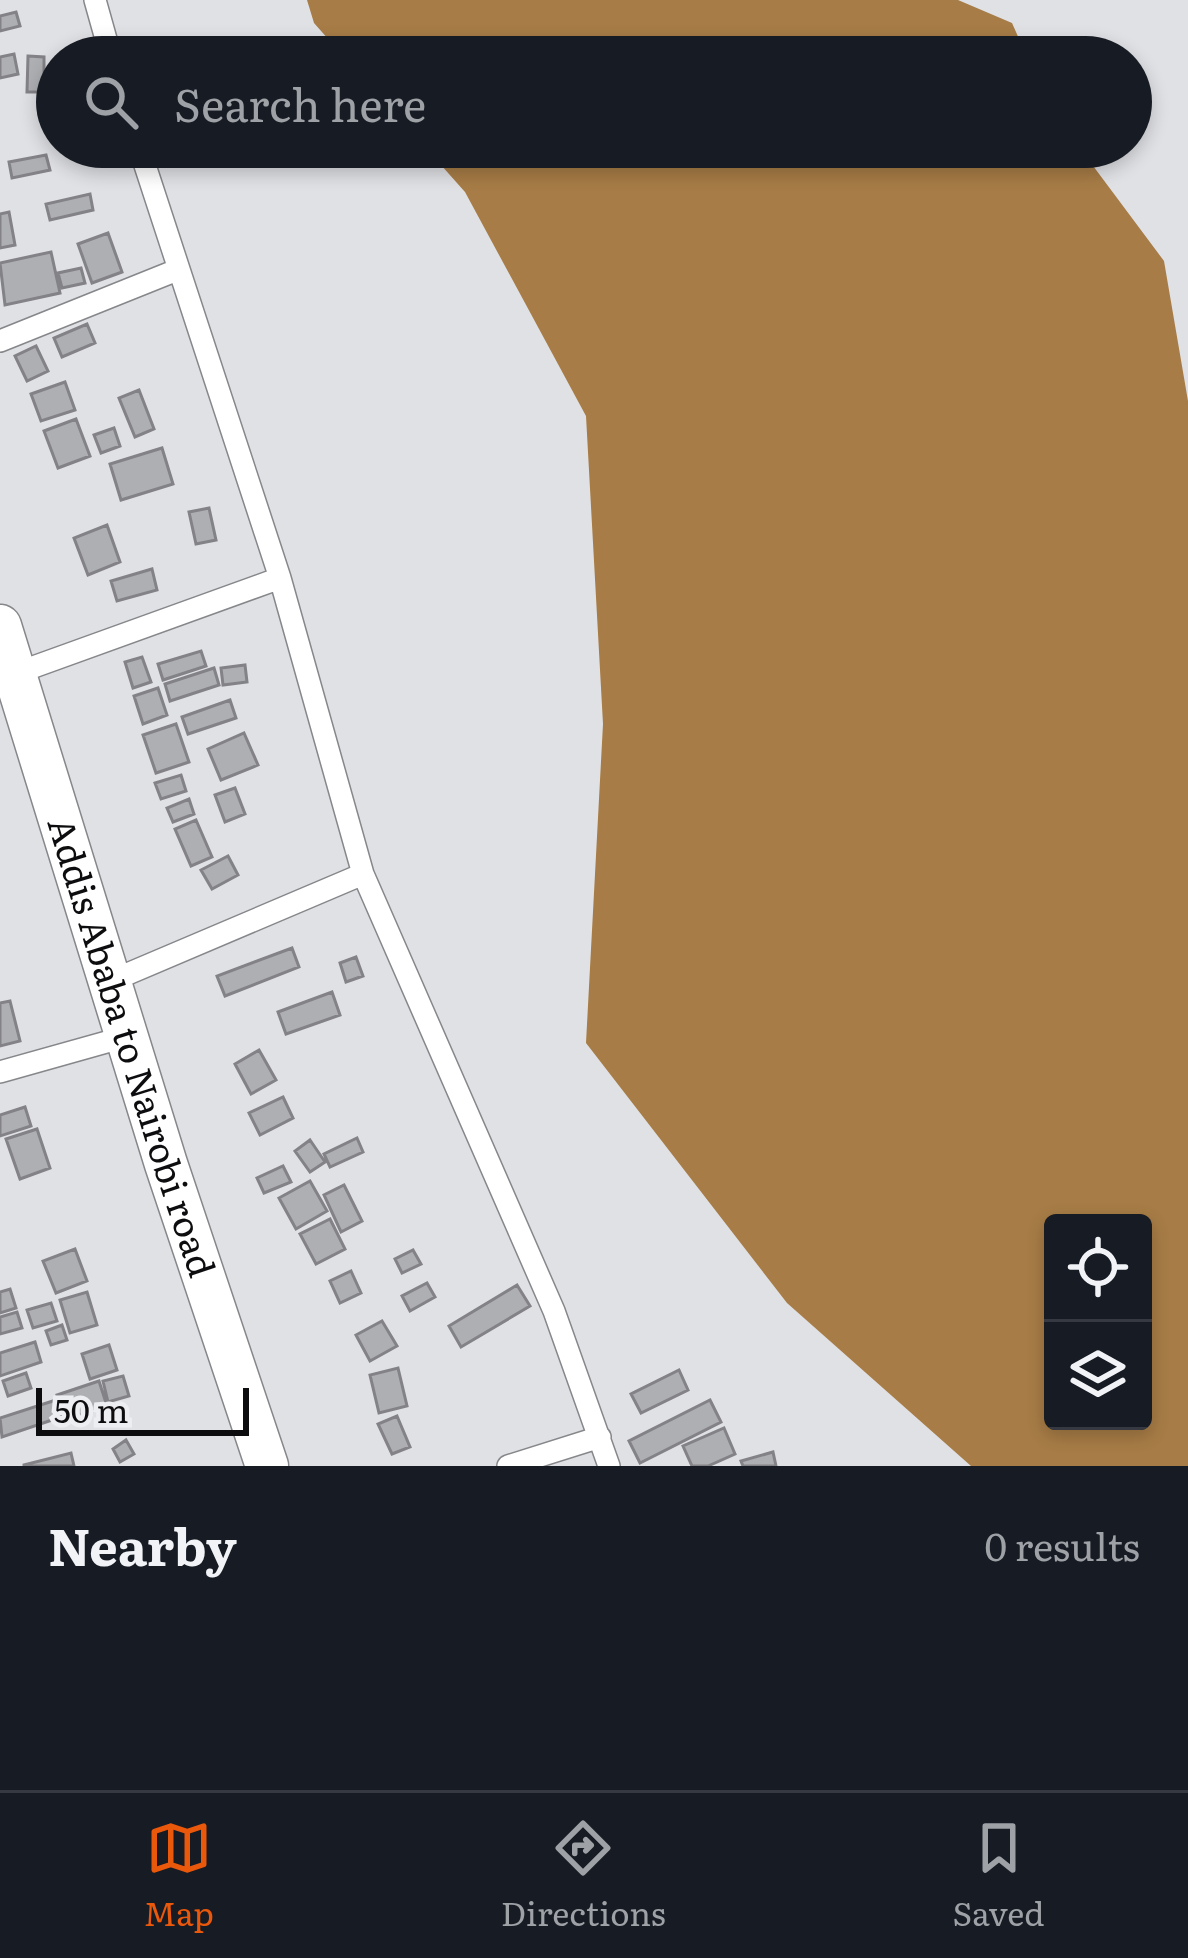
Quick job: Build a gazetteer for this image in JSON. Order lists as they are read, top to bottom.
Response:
{
  "streets": {
    "highway": ["Addis Ababa to Nairobi road"]
  },
  "scale_bar": "50 m",
  "page": {
    "search": "Search here",
    "scale": "50 m",
    "heading": ["Nearby", "0 results"],
    "nav": ["Map", "Directions", "Saved"]
  }
}
